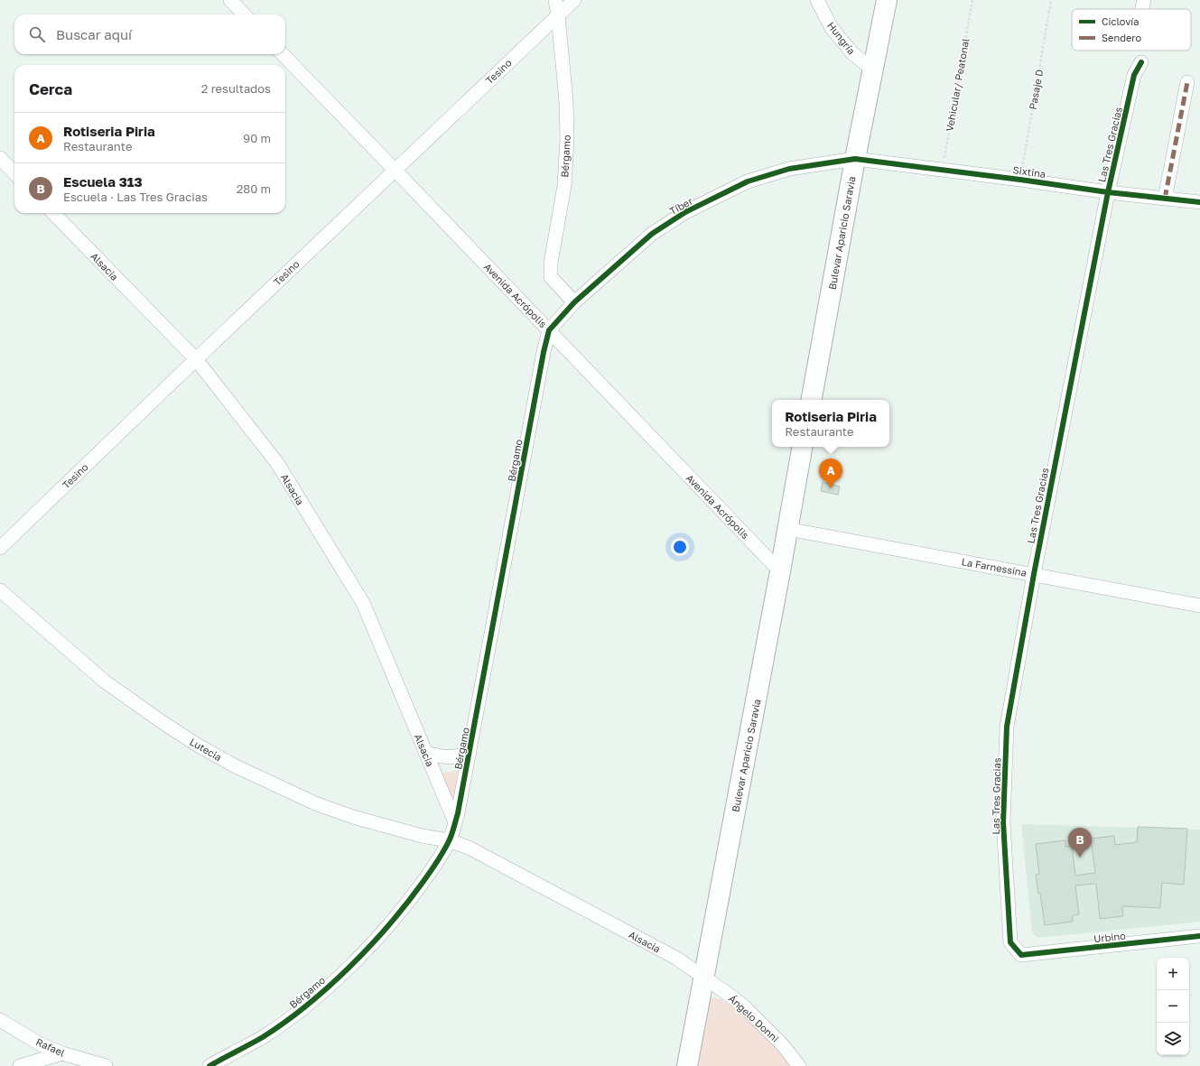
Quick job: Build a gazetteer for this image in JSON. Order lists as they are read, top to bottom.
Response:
{
  "streets": {
    "street": [
      "Hungría",
      "Tesino",
      "Las Tres Gracias",
      "Bérgamo",
      "Sixtina",
      "Tíber",
      "Bulevar Aparicio Saravia",
      "Alsacia",
      "Avenida Acrópolis",
      "La Farnessina",
      "Lutecia",
      "Urbino",
      "Ángelo Donni",
      "Rafael"
    ],
    "path": ["Vehicular/ Peatonal", "Pasaje D"]
  },
  "crossings": [
    ["Hungría", "Bulevar Aparicio Saravia"],
    ["Tesino", "Bérgamo"],
    ["Tesino", "Alsacia"],
    ["Tesino", "Avenida Acrópolis"],
    ["Vehicular/ Peatonal", "Sixtina"],
    ["Pasaje D", "Sixtina"],
    ["Las Tres Gracias", "Sixtina"],
    ["Las Tres Gracias", "La Farnessina"],
    ["Las Tres Gracias", "Urbino"],
    ["Bérgamo", "Tíber"],
    ["Bérgamo", "Alsacia"],
    ["Bérgamo", "Avenida Acrópolis"],
    ["Bérgamo", "Lutecia"],
    ["Sixtina", "Tíber"],
    ["Sixtina", "Bulevar Aparicio Saravia"],
    ["Tíber", "Bulevar Aparicio Saravia"],
    ["Tíber", "Avenida Acrópolis"],
    ["Bulevar Aparicio Saravia", "Alsacia"],
    ["Bulevar Aparicio Saravia", "Avenida Acrópolis"],
    ["Bulevar Aparicio Saravia", "La Farnessina"],
    ["Bulevar Aparicio Saravia", "Ángelo Donni"],
    ["Alsacia", "Lutecia"],
    ["Alsacia", "Ángelo Donni"]
  ],
  "legend": ["Ciclovía", "Sendero"],
  "page": {
    "search": "Buscar aquí",
    "heading": ["Cerca", "2 resultados"],
    "list": [
      {
        "mark": "A",
        "name": "Rotiseria Piria",
        "note": "Restaurante",
        "value": "90 m"
      },
      {
        "mark": "B",
        "name": "Escuela 313",
        "note": "Escuela · Las Tres Gracias",
        "value": "280 m"
      }
    ],
    "popup": ["Rotiseria Piria", "Restaurante"],
    "pins": ["A", "B"],
    "map_buttons": ["+", "−"]
  }
}
